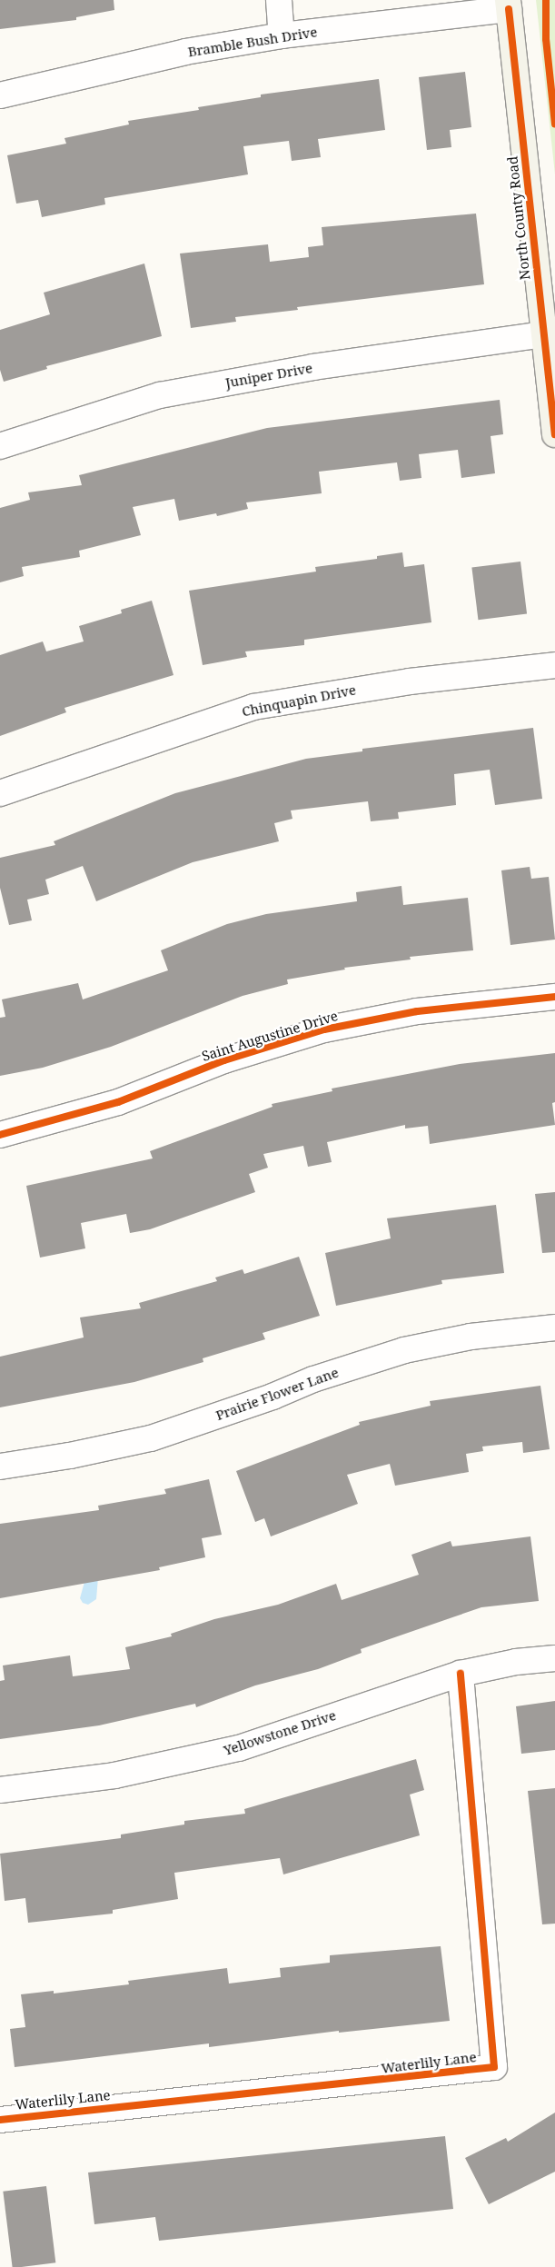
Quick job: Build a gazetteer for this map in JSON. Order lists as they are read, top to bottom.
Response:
{
  "streets": {
    "street": [
      "Bramble Bush Drive",
      "North County Road",
      "Juniper Drive",
      "Chinquapin Drive",
      "Saint Augustine Drive",
      "Prairie Flower Lane",
      "Yellowstone Drive",
      "Waterlily Lane"
    ]
  },
  "crossings": [
    ["Bramble Bush Drive", "North County Road"],
    ["North County Road", "Juniper Drive"],
    ["Yellowstone Drive", "Waterlily Lane"]
  ]
}
